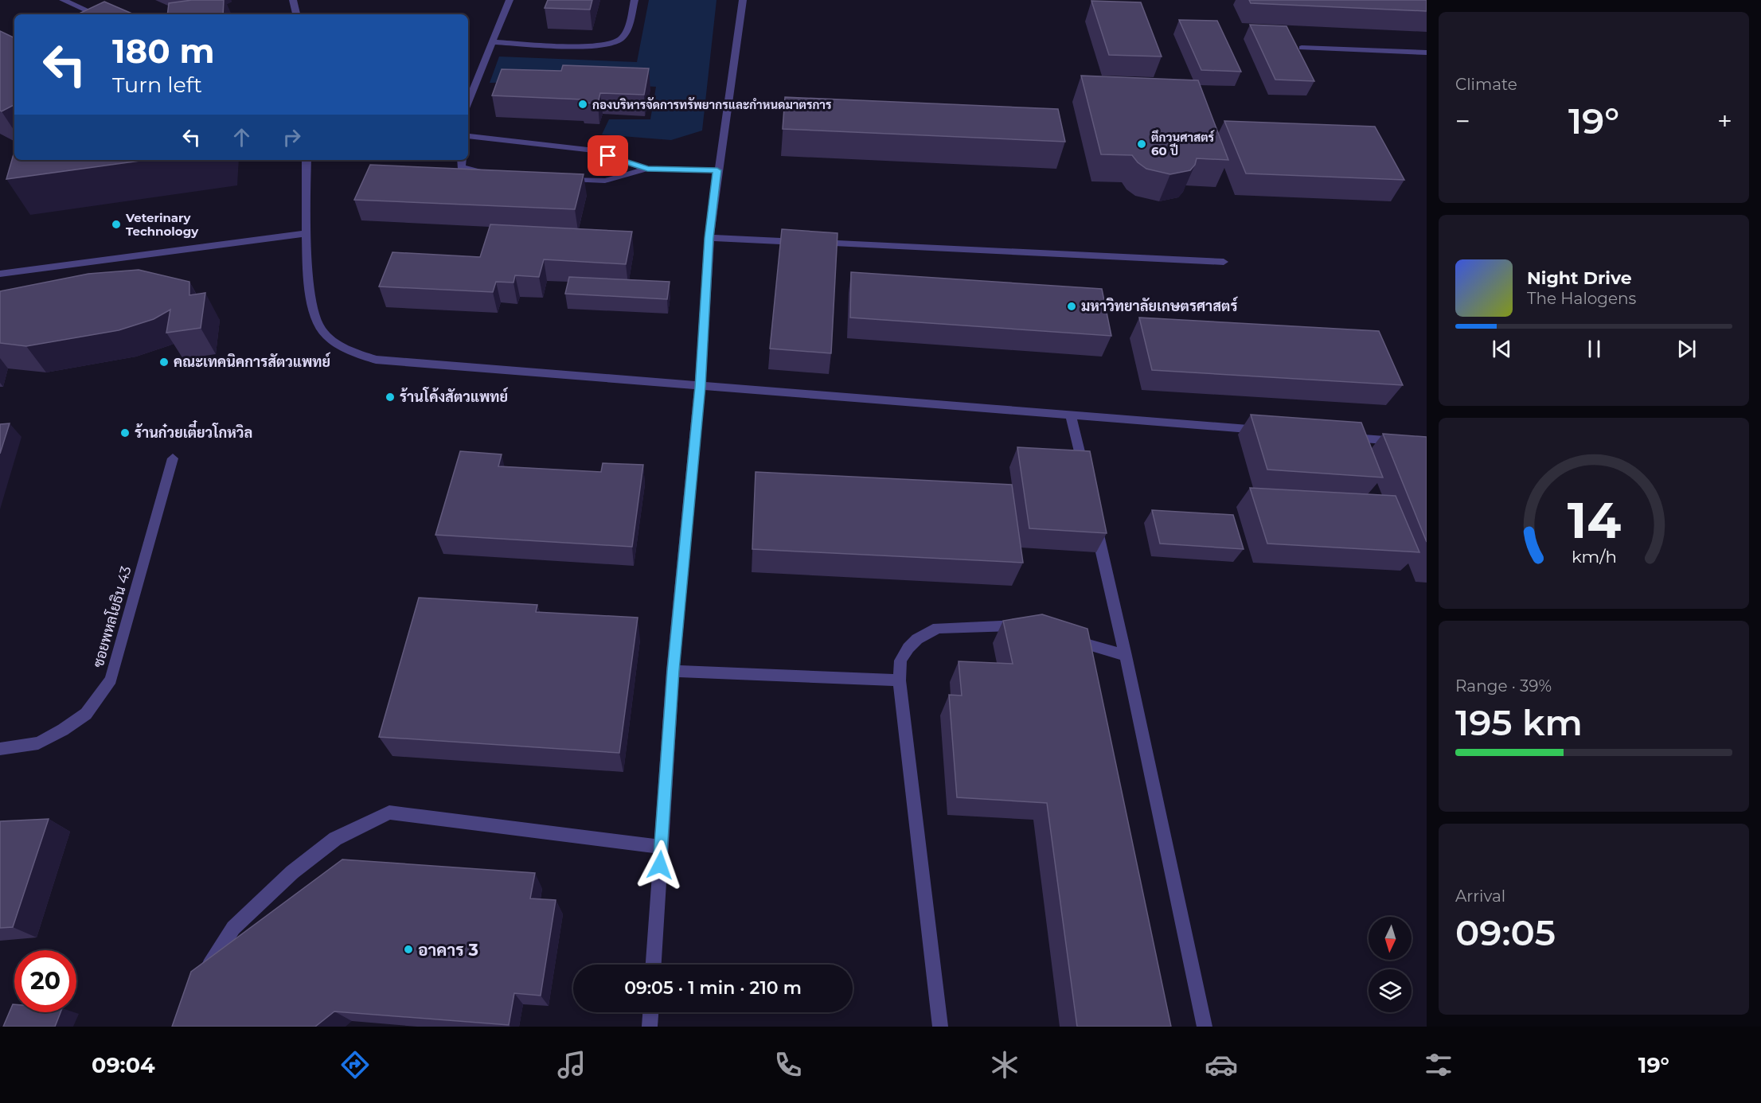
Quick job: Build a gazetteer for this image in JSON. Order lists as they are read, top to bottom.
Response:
{
  "streets": {
    "street": ["ซอยพหลโยธิน 43"]
  },
  "places": [
    "กองบริหารจัดการทรัพยากรและกำหนดมาตรการ",
    "ตึกวนศาสตร์ 60 ปี",
    "Veterinary Technology",
    "มหาวิทยาลัยเกษตรศาสตร์",
    "คณะเทคนิคการสัตวแพทย์",
    "ร้านโค้งสัตวแพทย์",
    "ร้านก๋วยเตี๋ยวโกหวิล",
    "อาคาร 3"
  ],
  "north": "bottom",
  "page": {
    "tile": [
      "Climate",
      ["Range · 39%", "195 km"],
      ["Arrival", "09:05"]
    ],
    "turn": ["180 m", "Turn left"],
    "heat": ["−", "19°", "+"],
    "song": ["Night Drive", "The Halogens"],
    "limit": "20",
    "trip": "09:05 · 1 min · 210 m",
    "tabs": ["09:04", "19°"],
    "gauge": ["14", "km/h"]
  }
}
